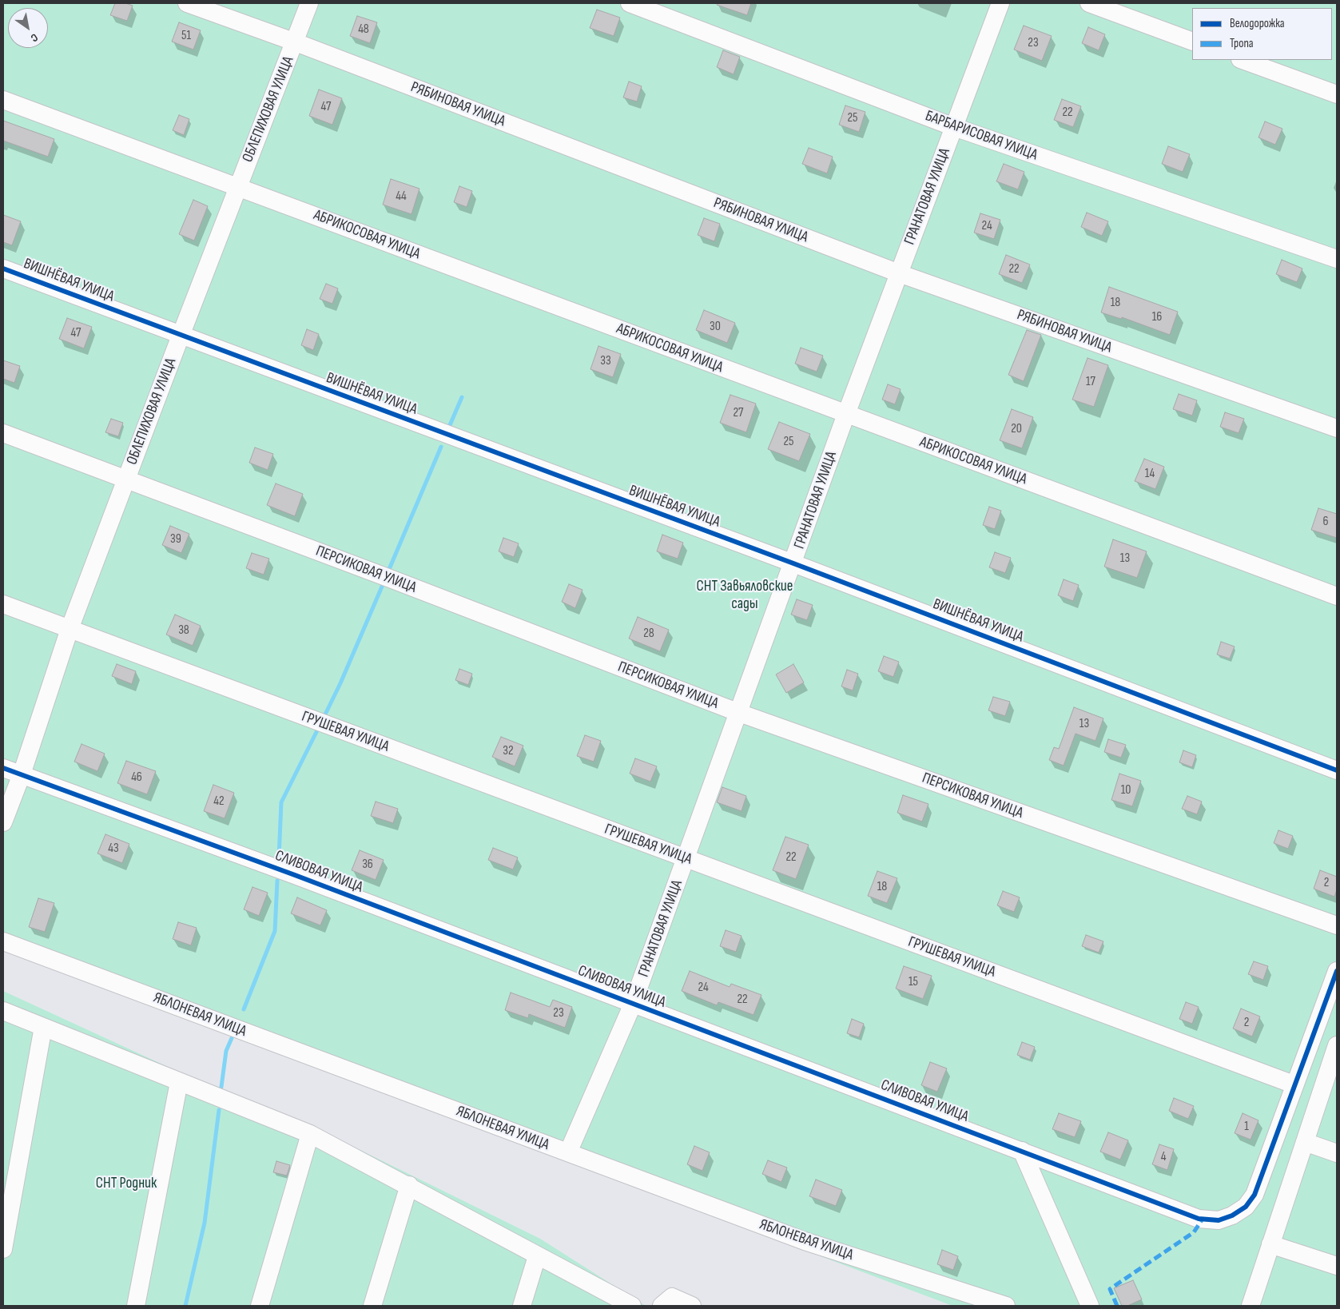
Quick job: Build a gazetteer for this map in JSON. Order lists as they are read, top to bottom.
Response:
{
  "streets": {
    "street": [
      "РЯБИНОВАЯ УЛИЦА",
      "ОБЛЕПИХОВАЯ УЛИЦА",
      "БАРБАРИСОВАЯ УЛИЦА",
      "ГРАНАТОВАЯ УЛИЦА",
      "АБРИКОСОВАЯ УЛИЦА",
      "ВИШНЁВАЯ УЛИЦА",
      "ПЕРСИКОВАЯ УЛИЦА",
      "ГРУШЕВАЯ УЛИЦА",
      "СЛИВОВАЯ УЛИЦА",
      "ЯБЛОНЕВАЯ УЛИЦА"
    ]
  },
  "crossings": [
    ["РЯБИНОВАЯ УЛИЦА", "ОБЛЕПИХОВАЯ УЛИЦА"],
    ["РЯБИНОВАЯ УЛИЦА", "ГРАНАТОВАЯ УЛИЦА"],
    ["ОБЛЕПИХОВАЯ УЛИЦА", "АБРИКОСОВАЯ УЛИЦА"],
    ["ОБЛЕПИХОВАЯ УЛИЦА", "ВИШНЁВАЯ УЛИЦА"],
    ["ОБЛЕПИХОВАЯ УЛИЦА", "ПЕРСИКОВАЯ УЛИЦА"],
    ["ОБЛЕПИХОВАЯ УЛИЦА", "ГРУШЕВАЯ УЛИЦА"],
    ["ОБЛЕПИХОВАЯ УЛИЦА", "СЛИВОВАЯ УЛИЦА"],
    ["БАРБАРИСОВАЯ УЛИЦА", "ГРАНАТОВАЯ УЛИЦА"],
    ["ГРАНАТОВАЯ УЛИЦА", "АБРИКОСОВАЯ УЛИЦА"],
    ["ГРАНАТОВАЯ УЛИЦА", "ВИШНЁВАЯ УЛИЦА"],
    ["ГРАНАТОВАЯ УЛИЦА", "ПЕРСИКОВАЯ УЛИЦА"],
    ["ГРАНАТОВАЯ УЛИЦА", "ГРУШЕВАЯ УЛИЦА"],
    ["ГРАНАТОВАЯ УЛИЦА", "СЛИВОВАЯ УЛИЦА"],
    ["ГРАНАТОВАЯ УЛИЦА", "ЯБЛОНЕВАЯ УЛИЦА"],
    ["ГРУШЕВАЯ УЛИЦА", "СЛИВОВАЯ УЛИЦА"]
  ],
  "parks": ["СНТ Завьяловские сады", "СНТ Родник"],
  "house_numbers": [
    "48",
    "51",
    "23",
    "47",
    "22",
    "25",
    "44",
    "24",
    "22",
    "18",
    "16",
    "30",
    "47",
    "33",
    "17",
    "27",
    "20",
    "25",
    "14",
    "6",
    "39",
    "13",
    "38",
    "28",
    "13",
    "32",
    "46",
    "10",
    "42",
    "43",
    "22",
    "36",
    "2",
    "18",
    "15",
    "24",
    "22",
    "23",
    "2",
    "1",
    "4"
  ],
  "legend": ["Велодорожка", "Тропа"],
  "north": "bottom right"
}
